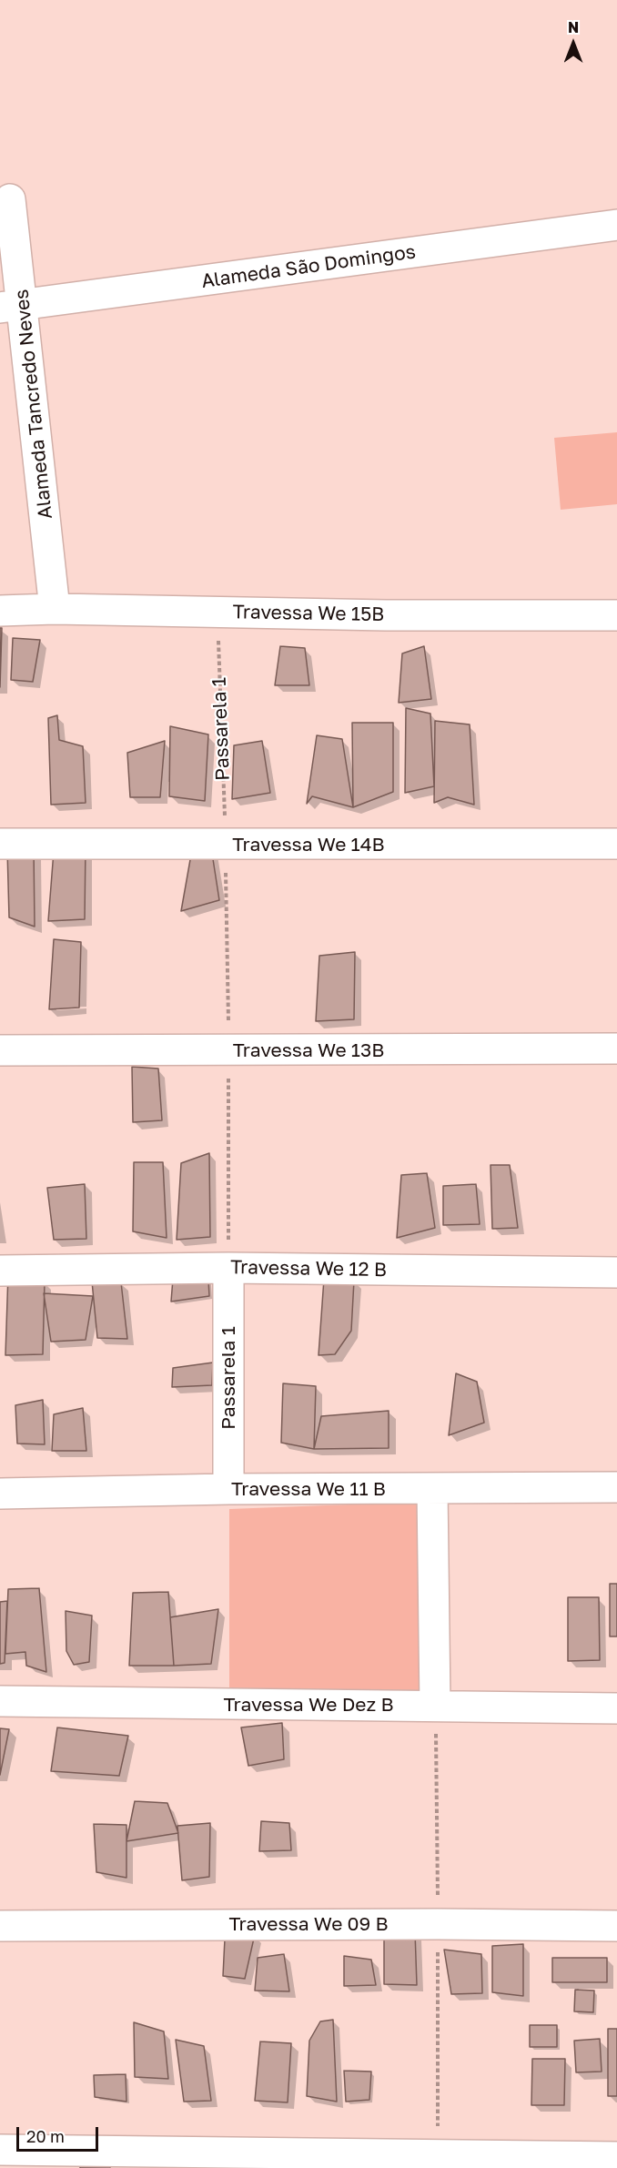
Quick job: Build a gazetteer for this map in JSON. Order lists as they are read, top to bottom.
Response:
{
  "streets": {
    "street": [
      "Alameda São Domingos",
      "Alameda Tancredo Neves",
      "Travessa We 15B",
      "Passarela 1",
      "Travessa We 14B",
      "Travessa We 13B",
      "Travessa We 12 B",
      "Travessa We 11 B",
      "Travessa We Dez B",
      "Travessa We 09 B"
    ]
  },
  "crossings": [
    ["Alameda São Domingos", "Alameda Tancredo Neves"],
    ["Alameda Tancredo Neves", "Travessa We 15B"],
    ["Travessa We 15B", "Passarela 1"],
    ["Passarela 1", "Travessa We 14B"],
    ["Passarela 1", "Travessa We 12 B"],
    ["Passarela 1", "Travessa We 11 B"]
  ],
  "scale_bar": "20 m",
  "north": "top"
}
